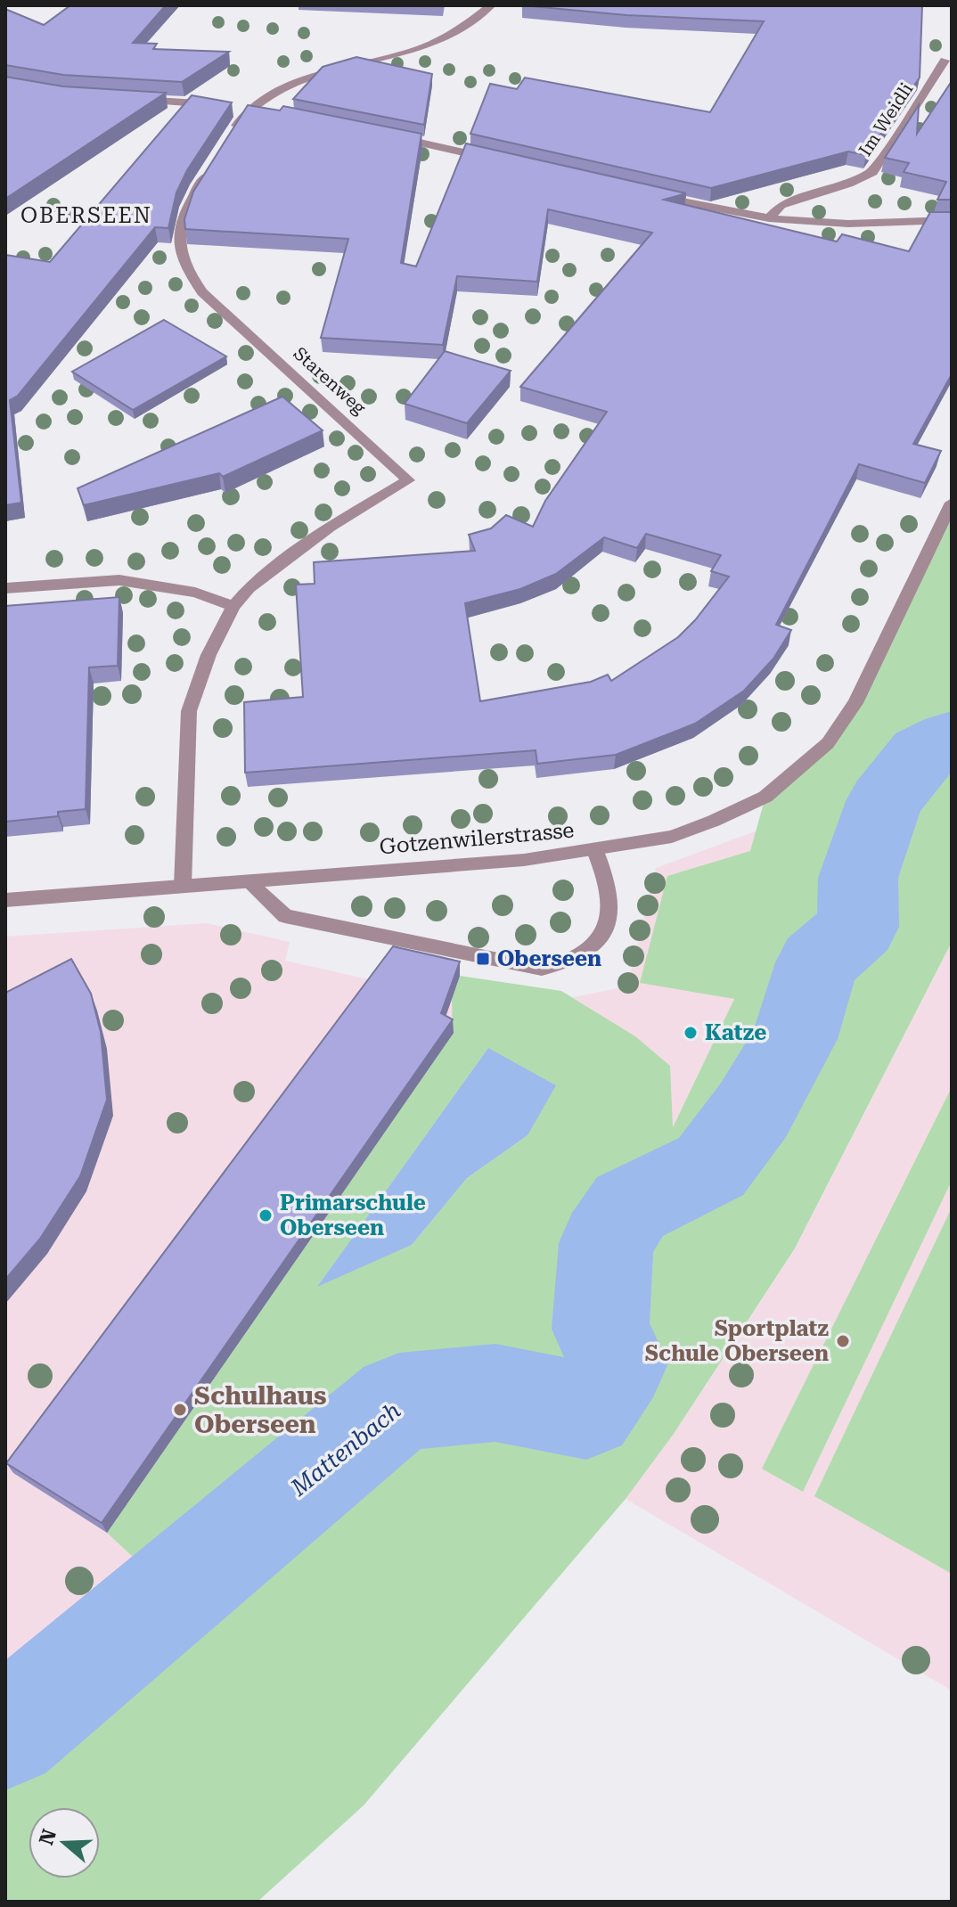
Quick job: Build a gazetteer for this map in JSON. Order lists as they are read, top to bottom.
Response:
{
  "streets": {
    "street": ["Im Weidli", "Starenweg", "Gotzenwilerstrasse"]
  },
  "crossings": [
    ["Starenweg", "Gotzenwilerstrasse"]
  ],
  "districts": ["OBERSEEN"],
  "water": ["Mattenbach"],
  "places": {
    "transit": ["Oberseen"],
    "other": [
      "Katze",
      "Primarschule Oberseen",
      "Sportplatz Schule Oberseen",
      "Schulhaus Oberseen"
    ]
  },
  "north": "left"
}
